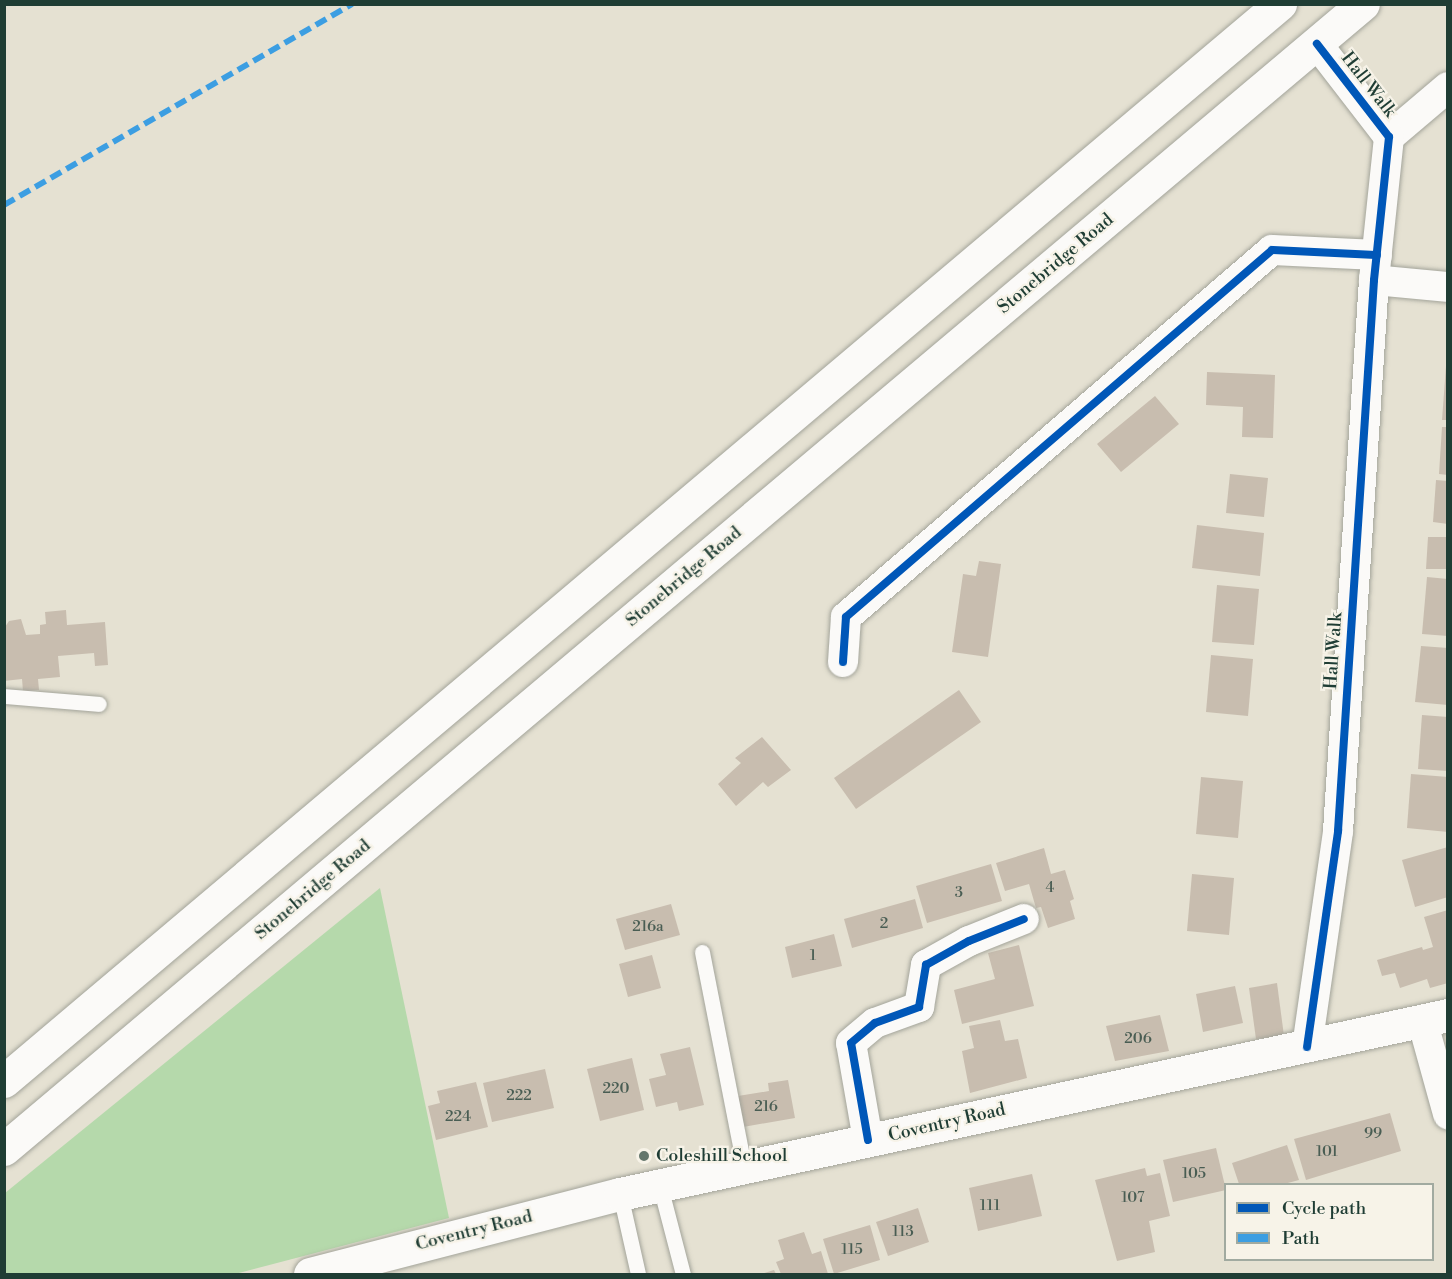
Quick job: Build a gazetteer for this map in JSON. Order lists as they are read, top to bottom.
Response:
{
  "streets": {
    "main road": ["Stonebridge Road", "Coventry Road"],
    "street": ["Hall Walk"]
  },
  "crossings": [
    ["Hall Walk", "Stonebridge Road"],
    ["Hall Walk", "Coventry Road"]
  ],
  "places": ["Coleshill School"],
  "house_numbers": [
    "4",
    "3",
    "2",
    "216a",
    "1",
    "206",
    "220",
    "222",
    "216",
    "224",
    "99",
    "101",
    "105",
    "107",
    "111",
    "113",
    "115"
  ],
  "legend": ["Cycle path", "Path"]
}
